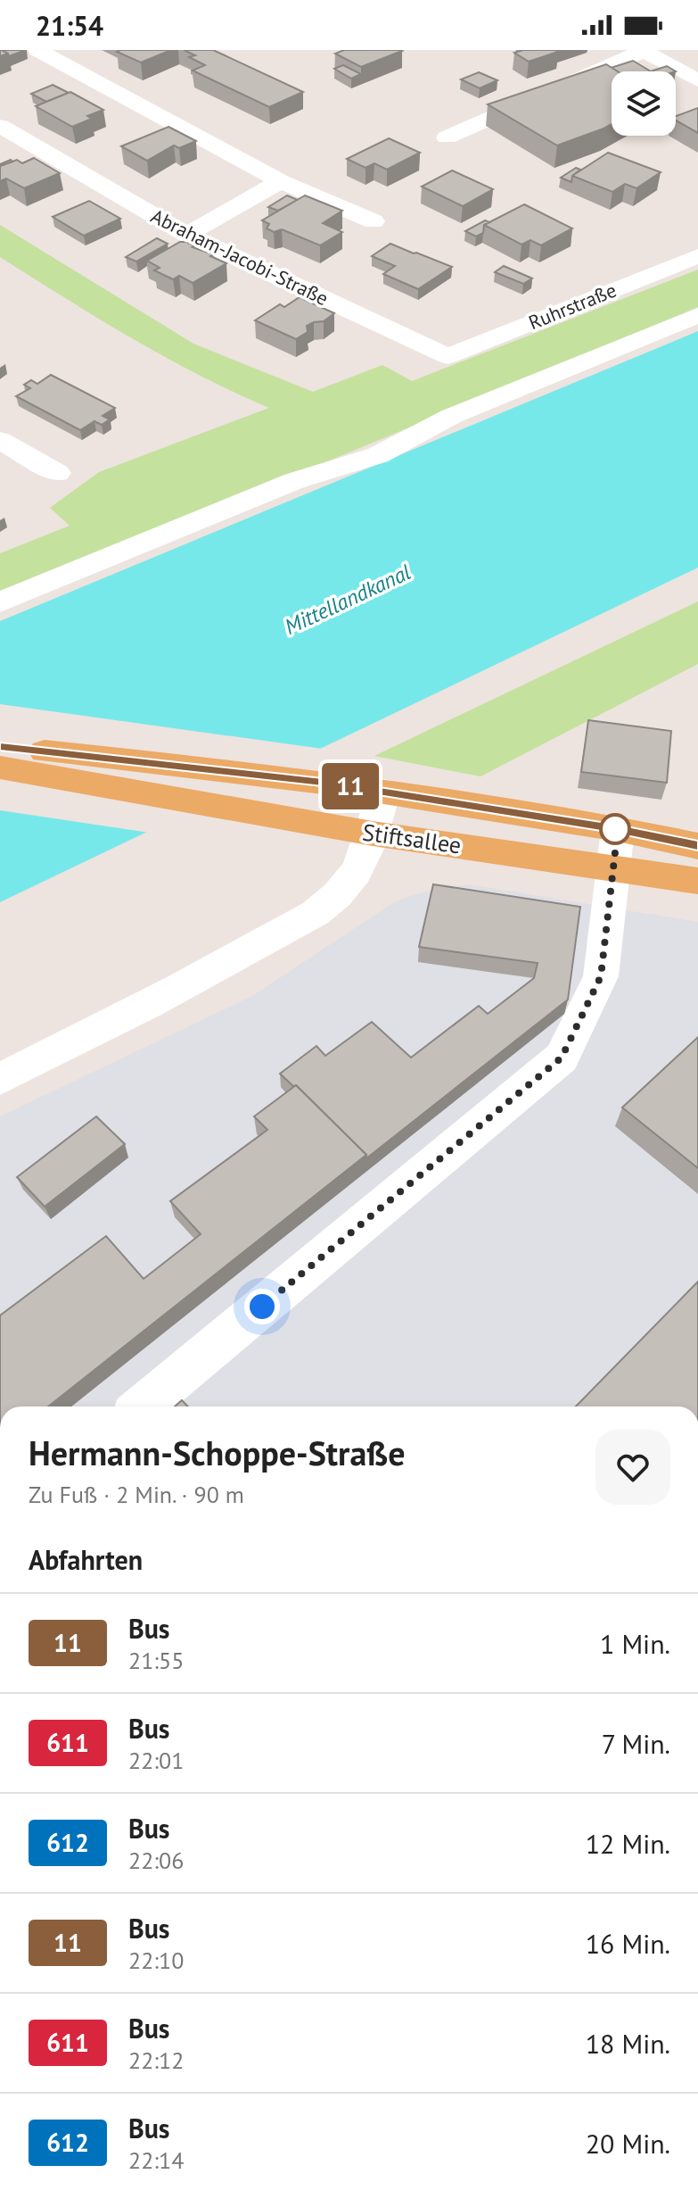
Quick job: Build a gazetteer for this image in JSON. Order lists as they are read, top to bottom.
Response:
{
  "streets": {
    "main road": ["Stiftsallee"],
    "street": ["Abraham-Jacobi-Straße", "Ruhrstraße"]
  },
  "crossings": [
    ["Abraham-Jacobi-Straße", "Ruhrstraße"]
  ],
  "water": ["Mittellandkanal"],
  "lines": ["bus line 11"],
  "page": {
    "status": "21:54",
    "on_map": "11",
    "heading": [
      ["Hermann-Schoppe-Straße", "Zu Fuß · 2 Min. · 90 m"],
      "Abfahrten"
    ],
    "list": [
      {
        "mark": "11",
        "name": "Bus",
        "note": "21:55",
        "value": "1 Min."
      },
      {
        "mark": "611",
        "name": "Bus",
        "note": "22:01",
        "value": "7 Min."
      },
      {
        "mark": "612",
        "name": "Bus",
        "note": "22:06",
        "value": "12 Min."
      },
      {
        "mark": "11",
        "name": "Bus",
        "note": "22:10",
        "value": "16 Min."
      },
      {
        "mark": "611",
        "name": "Bus",
        "note": "22:12",
        "value": "18 Min."
      },
      {
        "mark": "612",
        "name": "Bus",
        "note": "22:14",
        "value": "20 Min."
      }
    ]
  }
}
